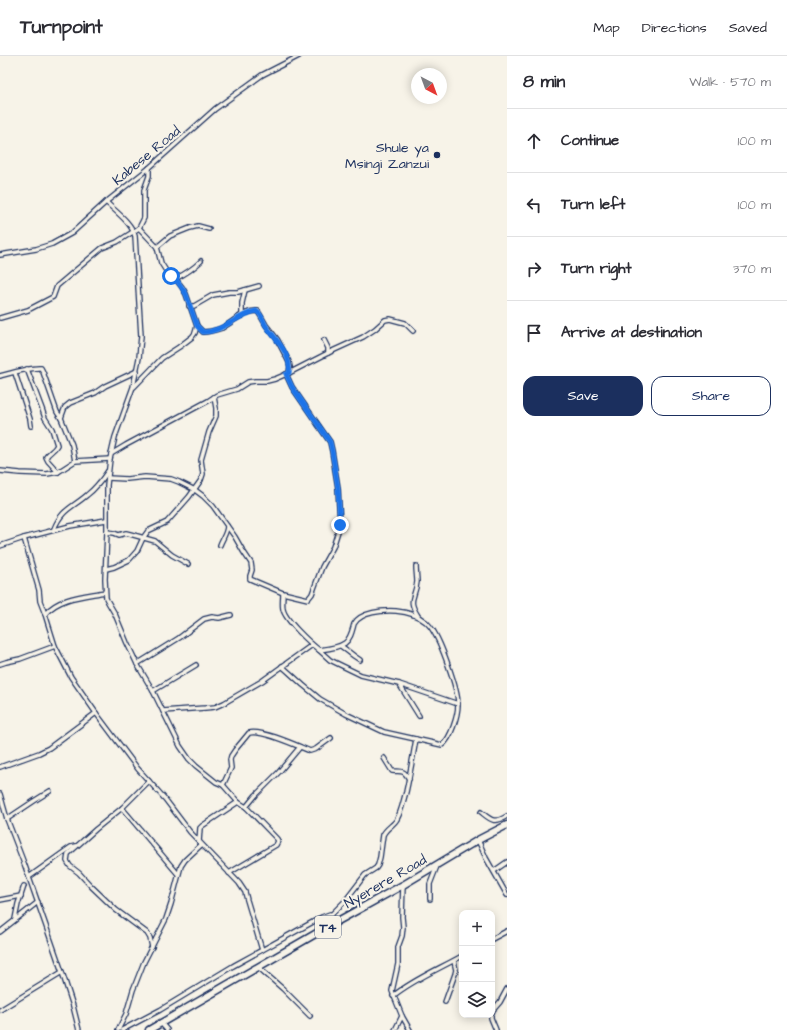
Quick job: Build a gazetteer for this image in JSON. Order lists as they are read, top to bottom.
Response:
{
  "streets": {
    "highway": ["Nyerere Road", "T4"],
    "street": ["Kabese Road"]
  },
  "places": ["Shule ya Msingi Zanzui"],
  "north": "bottom right",
  "page": {
    "header": "Turnpoint",
    "nav": ["Map", "Directions", "Saved"],
    "heading": ["8 min", "Walk · 570 m"],
    "list": [
      ["Continue", "100 m"],
      ["Turn left", "100 m"],
      ["Turn right", "370 m"],
      "Arrive at destination"
    ],
    "buttons": ["Save", "Share"],
    "map_buttons": ["+", "−"]
  }
}
